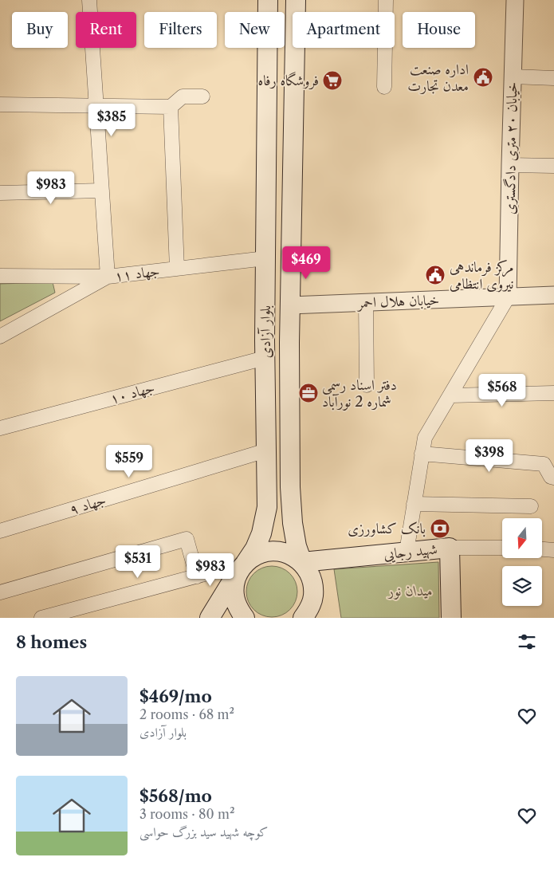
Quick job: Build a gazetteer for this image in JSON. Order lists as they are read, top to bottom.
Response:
{
  "streets": {
    "main road": ["بلوار آزادی", "شهید رجایی"],
    "street": [
      "خیابان ۲۰ متری دادگستری",
      "جهاد ۱۱",
      "خیابان هلال احمر",
      "جهاد ۱۰",
      "جهاد ۹"
    ]
  },
  "crossings": [
    ["خیابان ۲۰ متری دادگستری", "خیابان هلال احمر"],
    ["جهاد ۱۱", "بلوار آزادی"],
    ["خیابان هلال احمر", "بلوار آزادی"],
    ["بلوار آزادی", "جهاد ۱۰"],
    ["بلوار آزادی", "جهاد ۹"],
    ["بلوار آزادی", "شهید رجایی"]
  ],
  "parks": ["میدان نور"],
  "places": {
    "public building": ["اداره صنعت معدن تجارت", "مرکز فرماندهی نیروی انتظامی"],
    "supermarket": ["فروشگاه رفاه"],
    "office": ["دفتر اسناد رسمی شماره 2 نورآباد"],
    "bank": ["بانک کشاورزی"]
  },
  "north": "bottom",
  "page": {
    "chip": [
      "Buy",
      "Rent",
      "Filters",
      "New",
      "Apartment",
      "House"
    ],
    "price": [
      "$385",
      "$983",
      "$469",
      "$568",
      "$398",
      "$559",
      "$531",
      "$983"
    ],
    "heading": "8 homes",
    "list": [
      {
        "name": "$469/mo",
        "note": "2 rooms · 68 m² · بلوار آزادی"
      },
      {
        "name": "$568/mo",
        "note": "3 rooms · 80 m² · کوچه شهید سید بزرگ حواسی"
      }
    ]
  }
}
